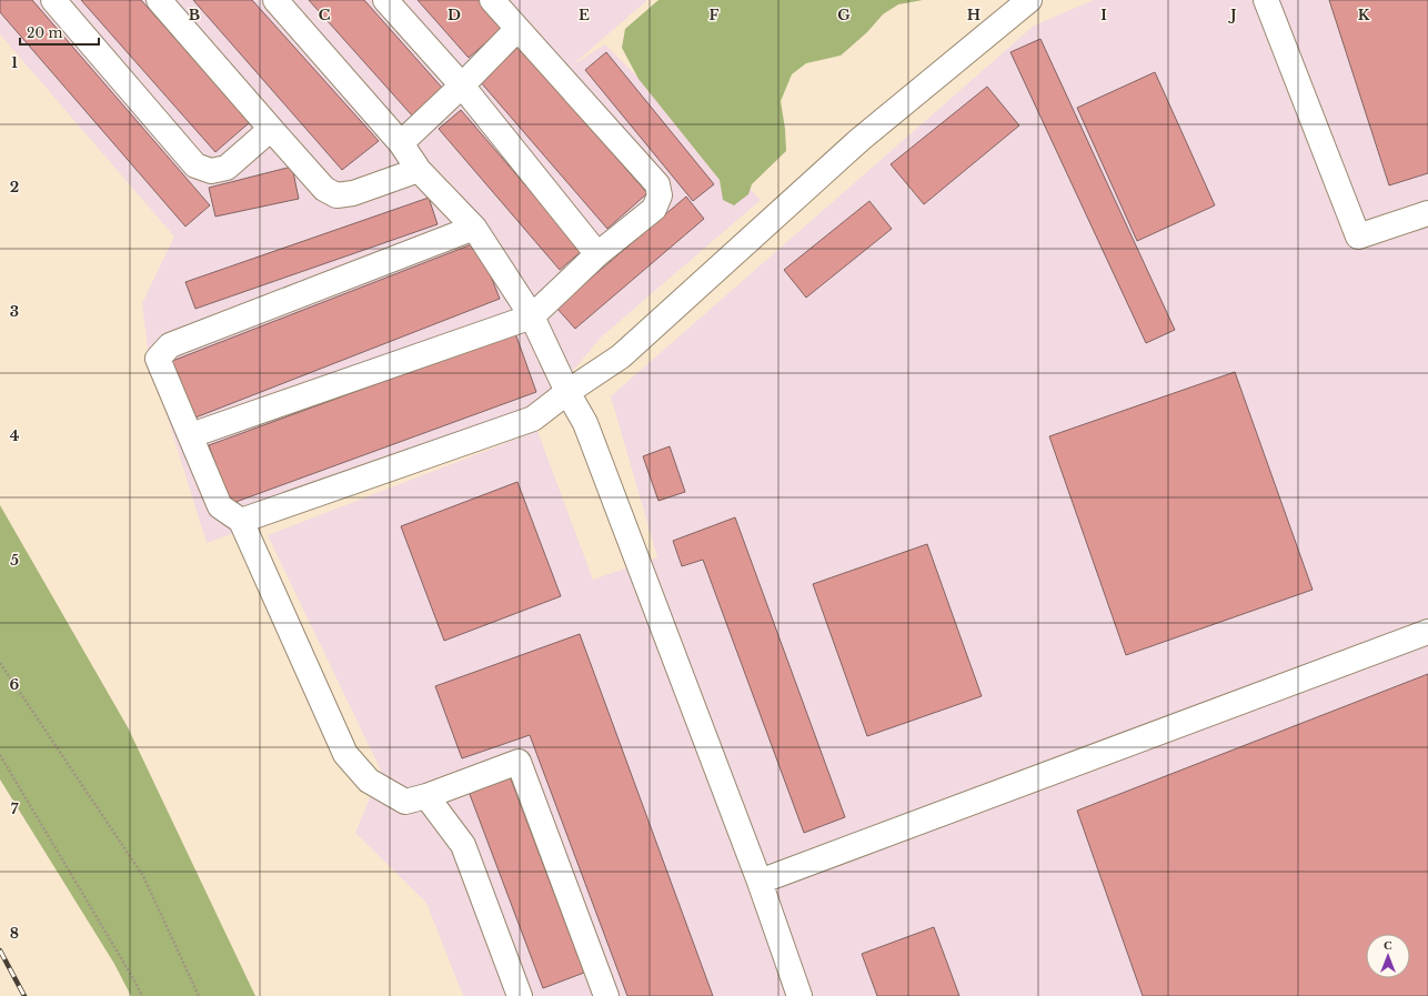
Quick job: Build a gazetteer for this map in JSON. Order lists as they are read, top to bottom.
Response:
{
  "scale_bar": "20 m",
  "north": "top",
  "grid": {
    "columns": [
      "B",
      "C",
      "D",
      "E",
      "F",
      "G",
      "H",
      "I",
      "J",
      "K"
    ],
    "rows": [
      "1",
      "2",
      "3",
      "4",
      "5",
      "6",
      "7",
      "8"
    ]
  }
}
